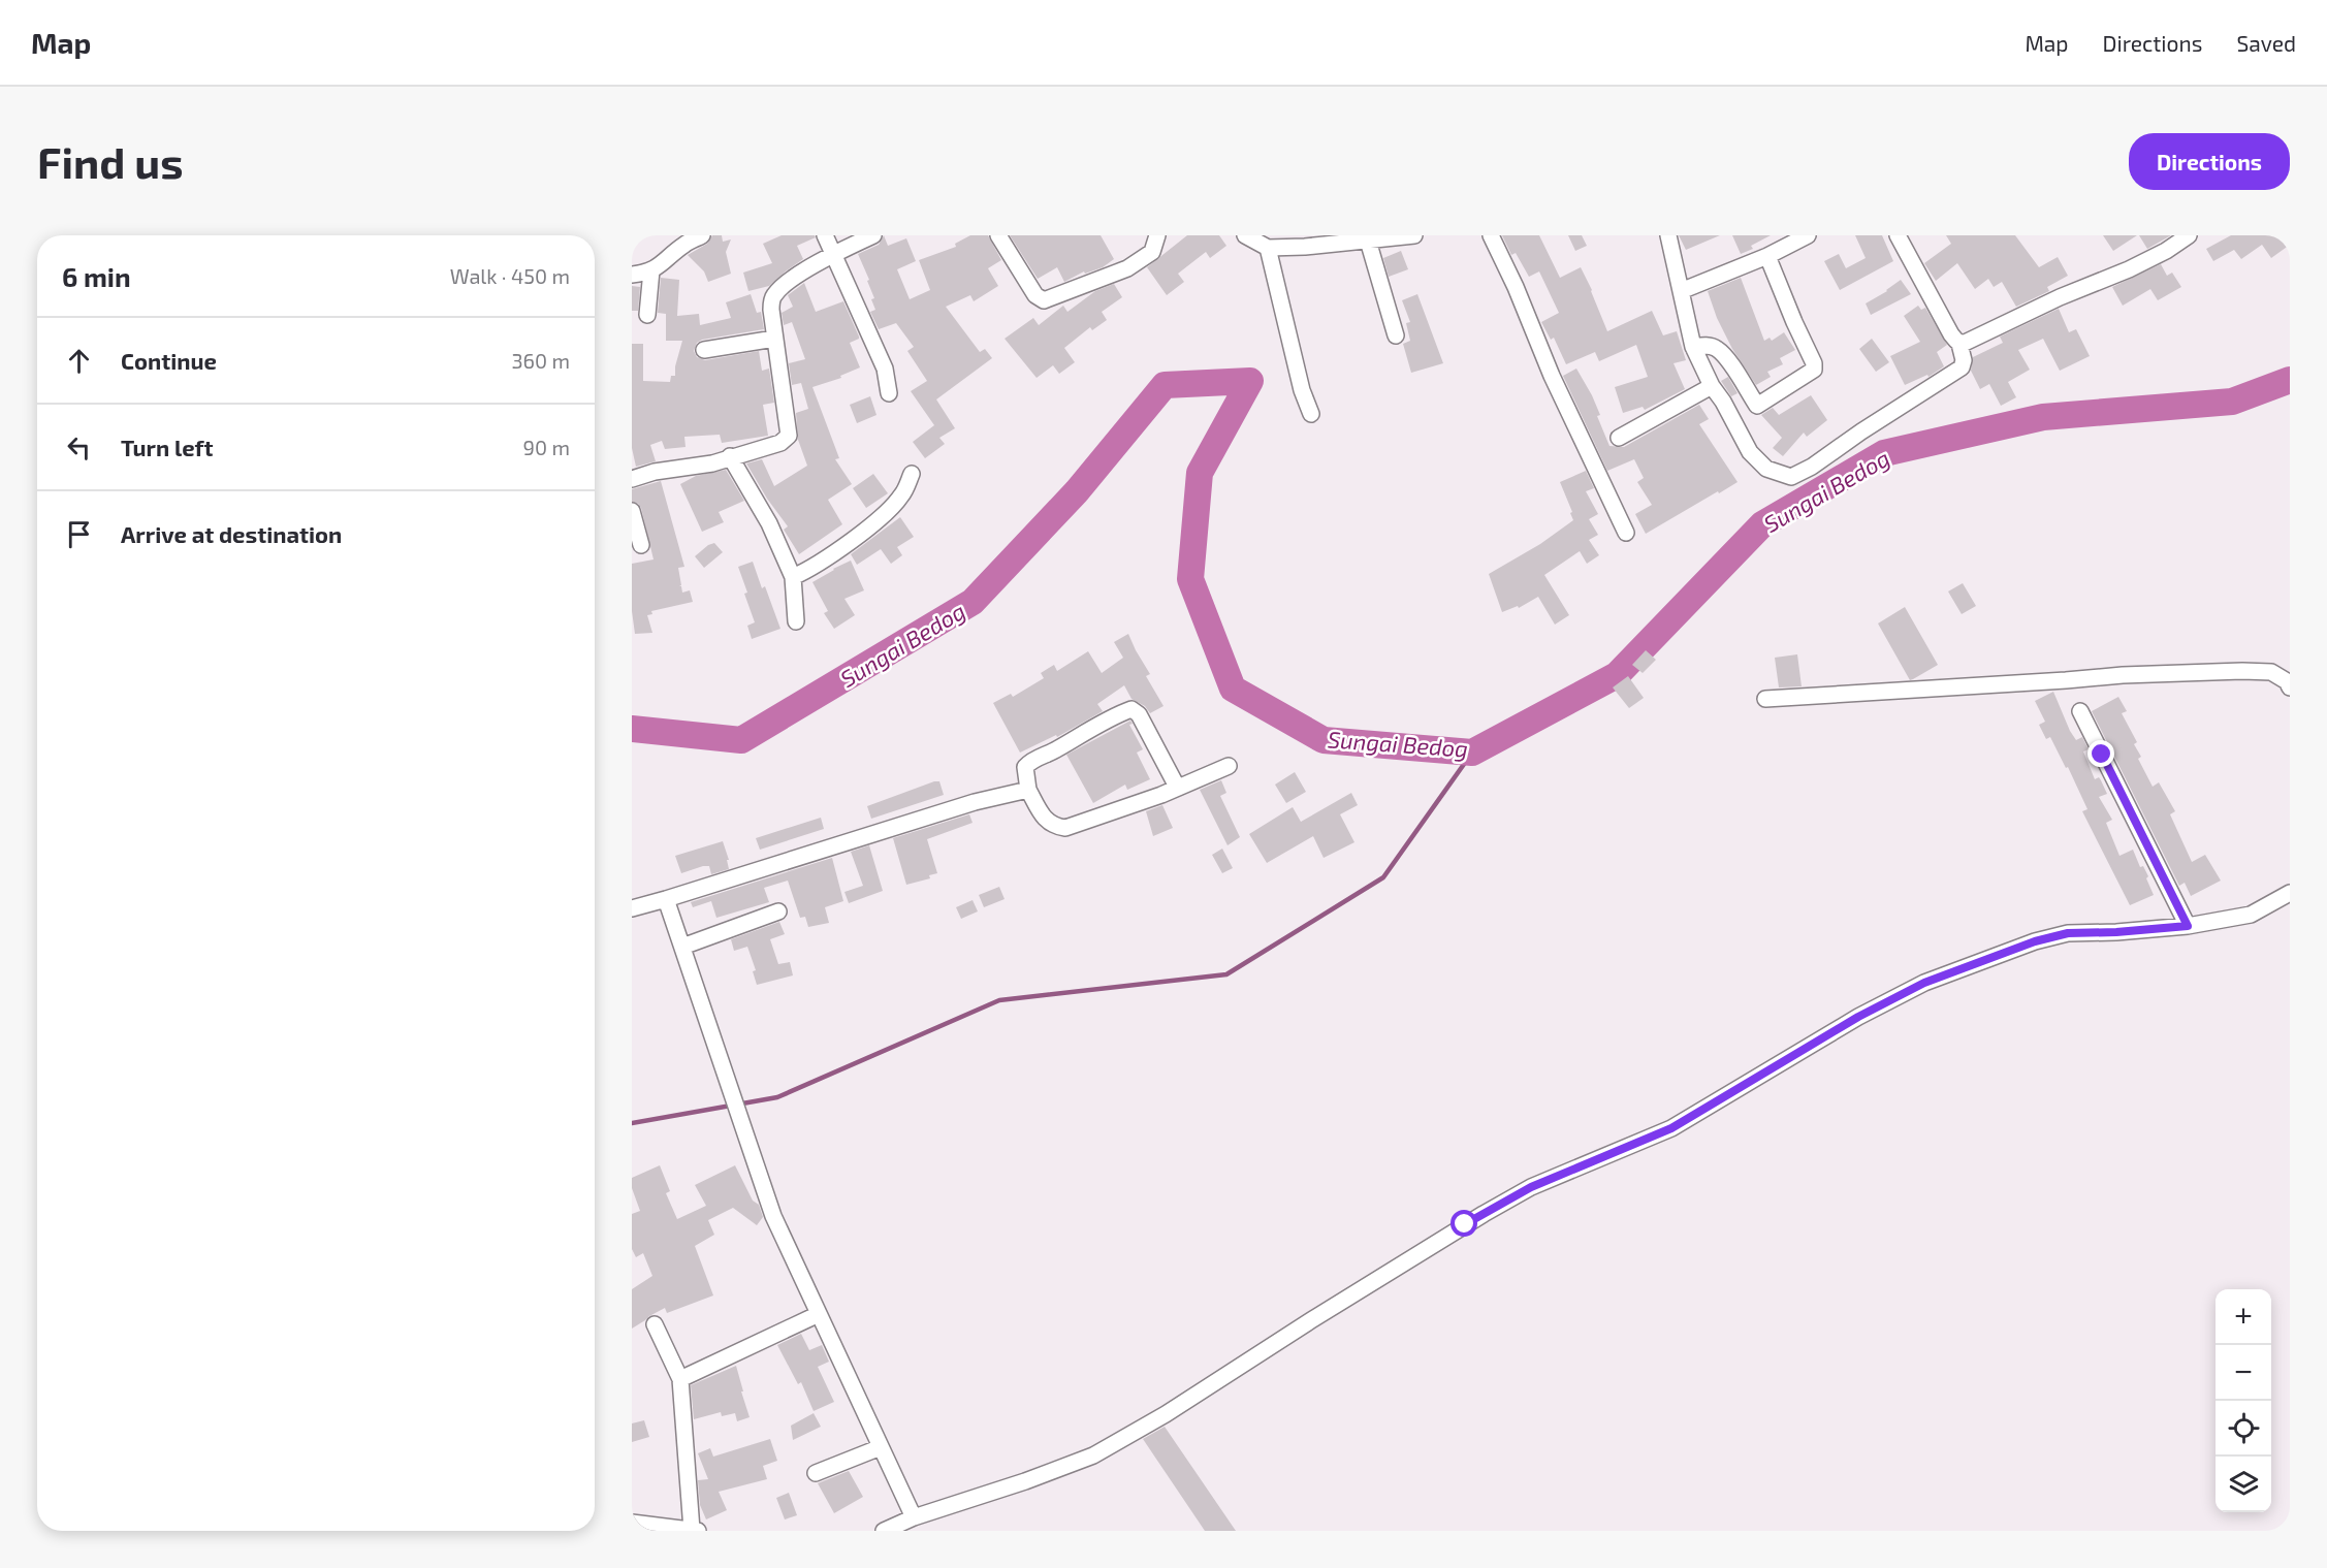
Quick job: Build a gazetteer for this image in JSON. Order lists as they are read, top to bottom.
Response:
{
  "water": ["Sungai Bedog"],
  "page": {
    "header": "Map",
    "nav": ["Map", "Directions", "Saved"],
    "buttons": "Directions",
    "title": "Find us",
    "heading": ["6 min", "Walk · 450 m"],
    "list": [
      ["Continue", "360 m"],
      ["Turn left", "90 m"],
      "Arrive at destination"
    ],
    "map_buttons": ["+", "−"]
  }
}
